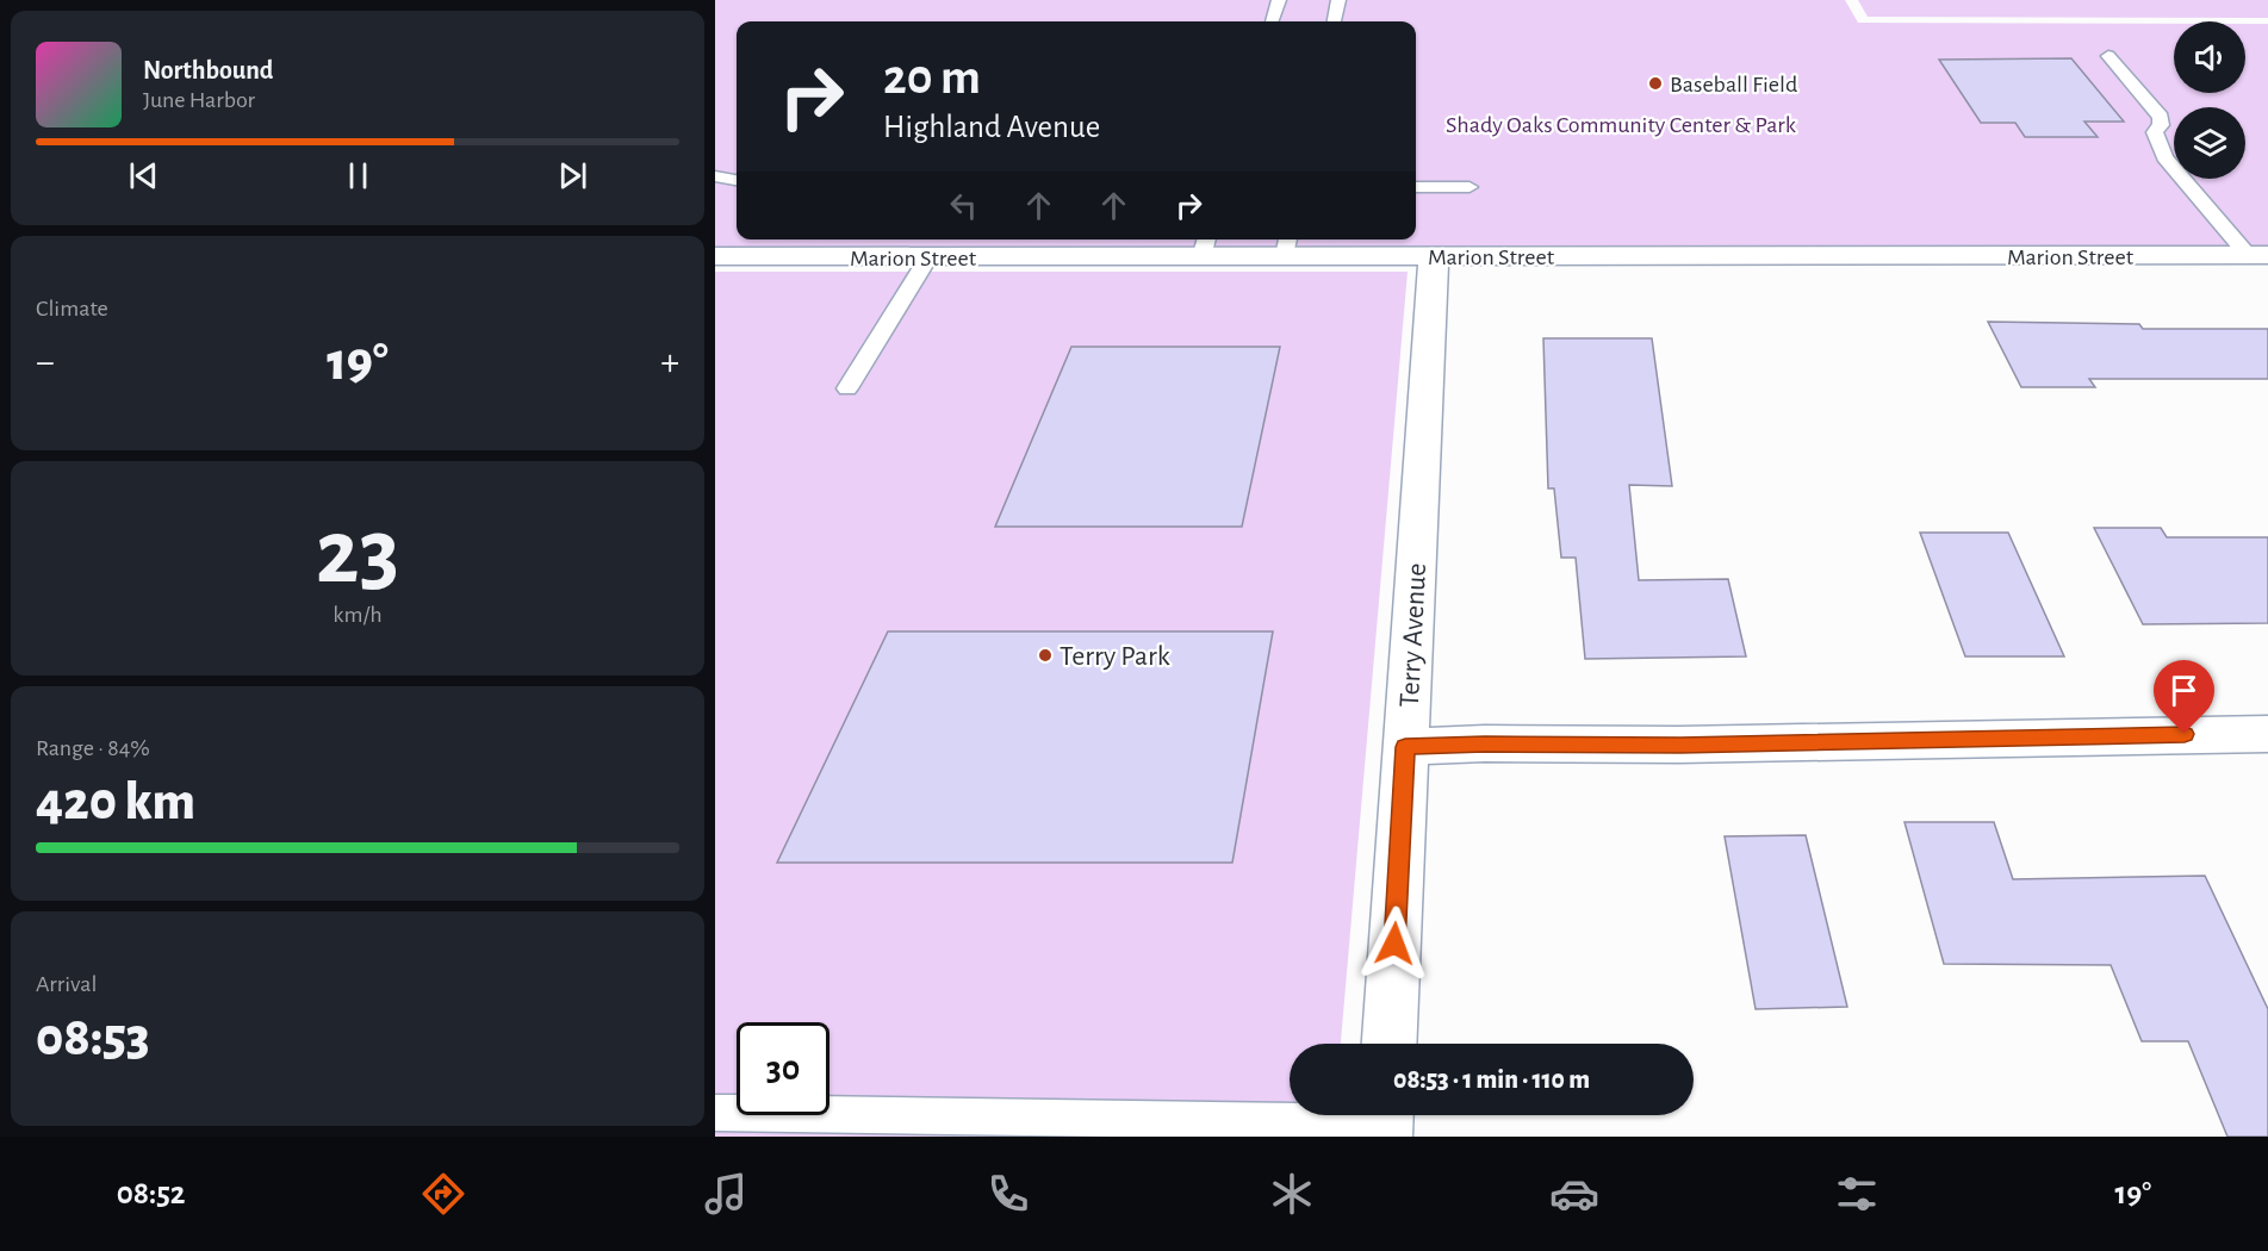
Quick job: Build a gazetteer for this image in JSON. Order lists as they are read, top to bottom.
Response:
{
  "streets": {
    "street": ["Marion Street", "Terry Avenue"]
  },
  "crossings": [
    ["Marion Street", "Terry Avenue"]
  ],
  "parks": ["Shady Oaks Community Center & Park"],
  "places": ["Baseball Field", "Terry Park"],
  "page": {
    "turn": ["20 m", "Highland Avenue"],
    "song": ["Northbound", "June Harbor"],
    "tile": [
      "Climate",
      ["23", "km/h"],
      ["Range · 84%", "420 km"],
      ["Arrival", "08:53"]
    ],
    "heat": ["−", "19°", "+"],
    "limit": "30",
    "trip": "08:53 · 1 min · 110 m",
    "tabs": ["08:52", "19°"]
  }
}
